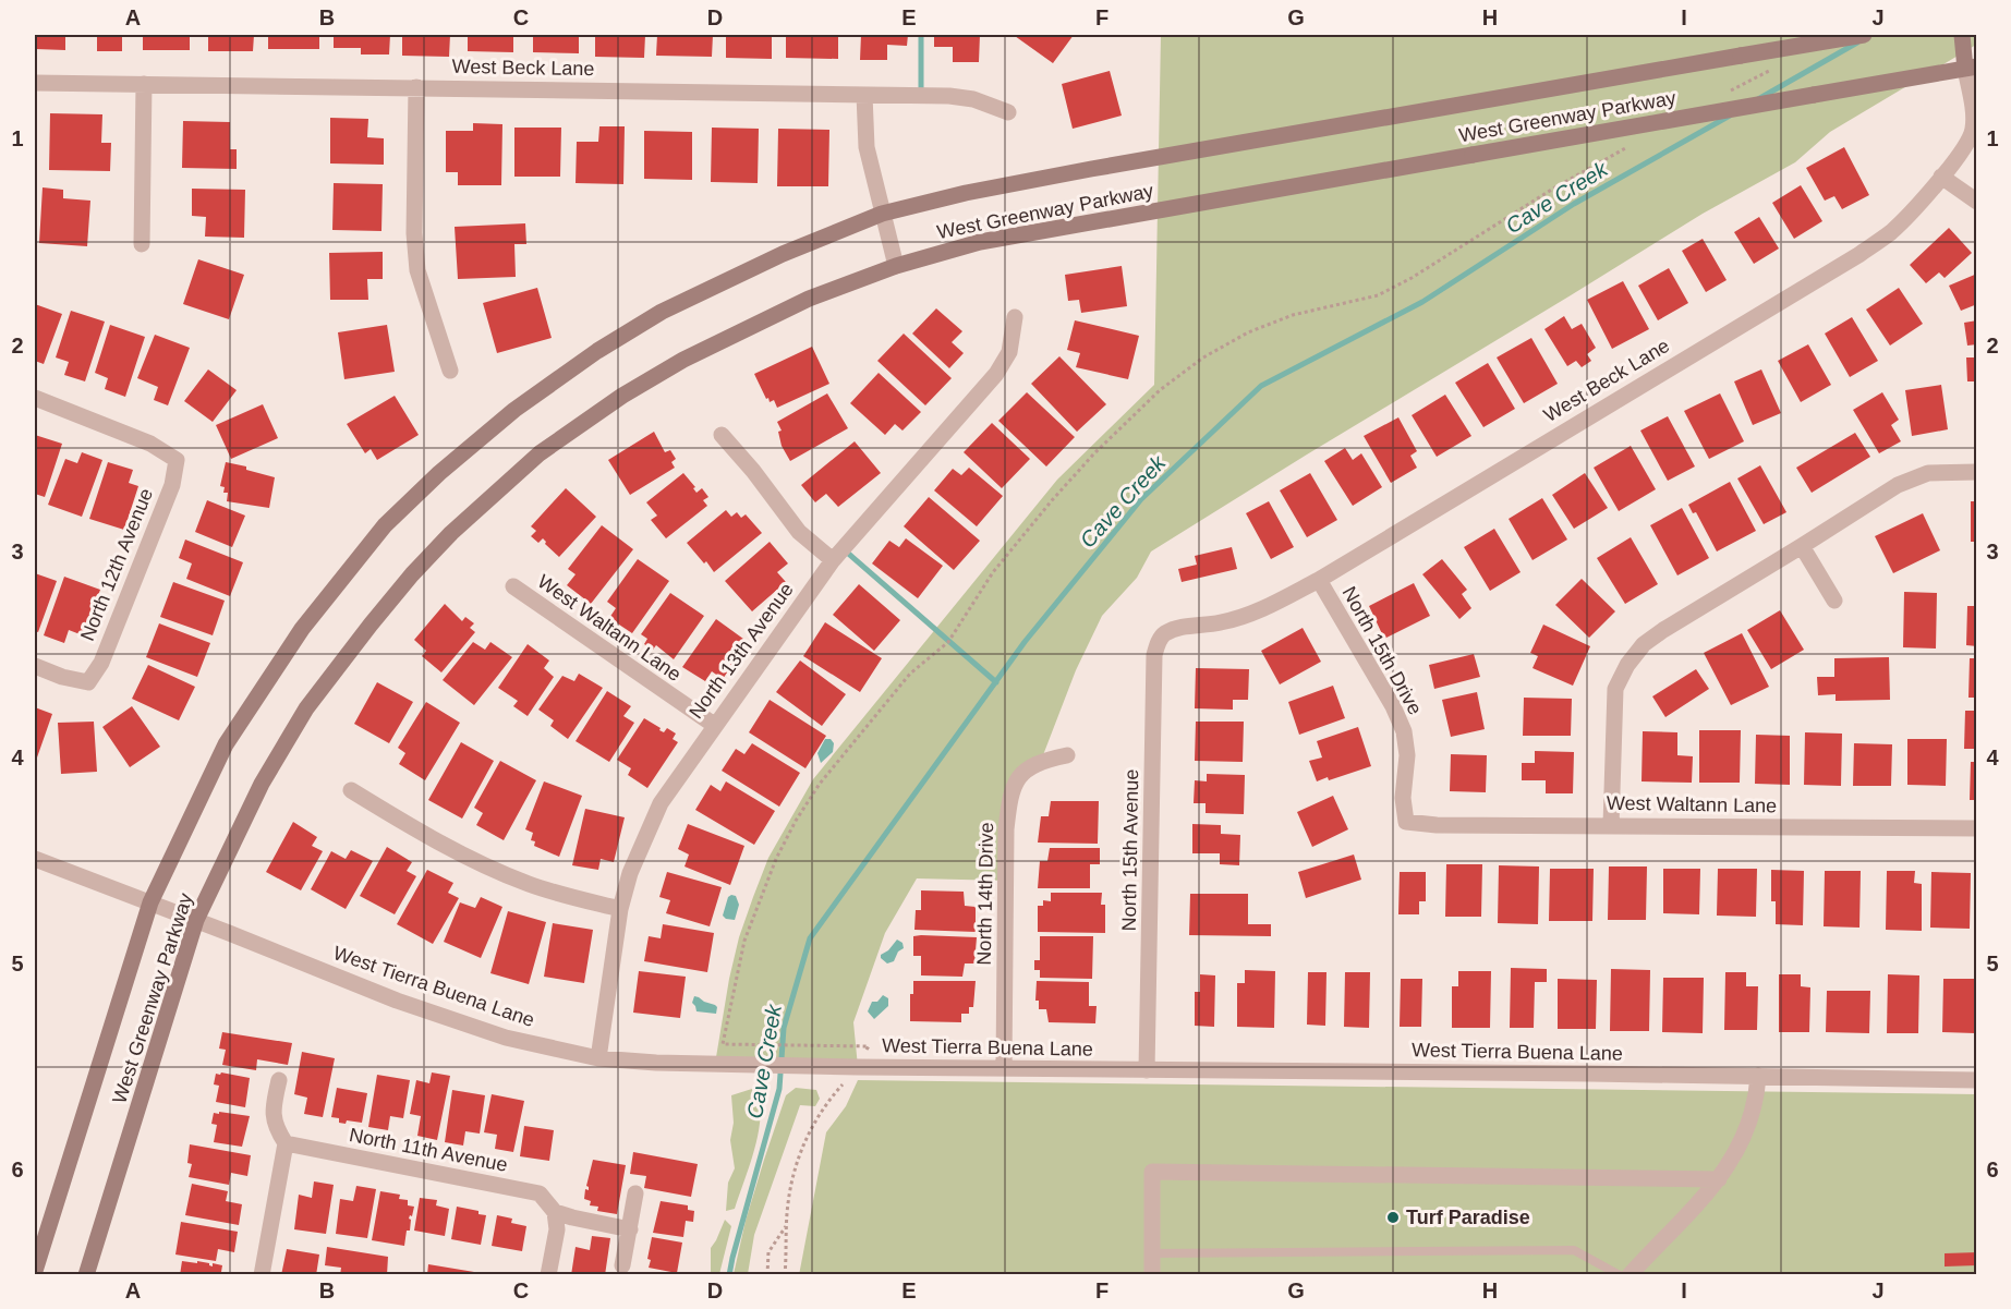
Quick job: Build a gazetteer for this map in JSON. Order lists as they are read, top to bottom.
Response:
{
  "streets": {
    "main road": ["West Greenway Parkway"],
    "street": [
      "West Beck Lane",
      "North 12th Avenue",
      "West Waltann Lane",
      "North 13th Avenue",
      "North 15th Drive",
      "North 15th Avenue",
      "North 14th Drive",
      "West Tierra Buena Lane",
      "North 11th Avenue"
    ]
  },
  "crossings": [
    ["West Beck Lane", "West Greenway Parkway"],
    ["West Beck Lane", "North 15th Drive"],
    ["West Beck Lane", "North 15th Avenue"],
    ["West Greenway Parkway", "West Tierra Buena Lane"],
    ["West Waltann Lane", "North 13th Avenue"],
    ["West Waltann Lane", "North 15th Drive"],
    ["North 13th Avenue", "West Tierra Buena Lane"],
    ["North 15th Avenue", "West Tierra Buena Lane"],
    ["North 14th Drive", "West Tierra Buena Lane"]
  ],
  "water": ["Cave Creek"],
  "places": ["Turf Paradise"],
  "grid": {
    "columns": [
      "A",
      "B",
      "C",
      "D",
      "E",
      "F",
      "G",
      "H",
      "I",
      "J"
    ],
    "rows": [
      "1",
      "2",
      "3",
      "4",
      "5",
      "6"
    ]
  }
}
